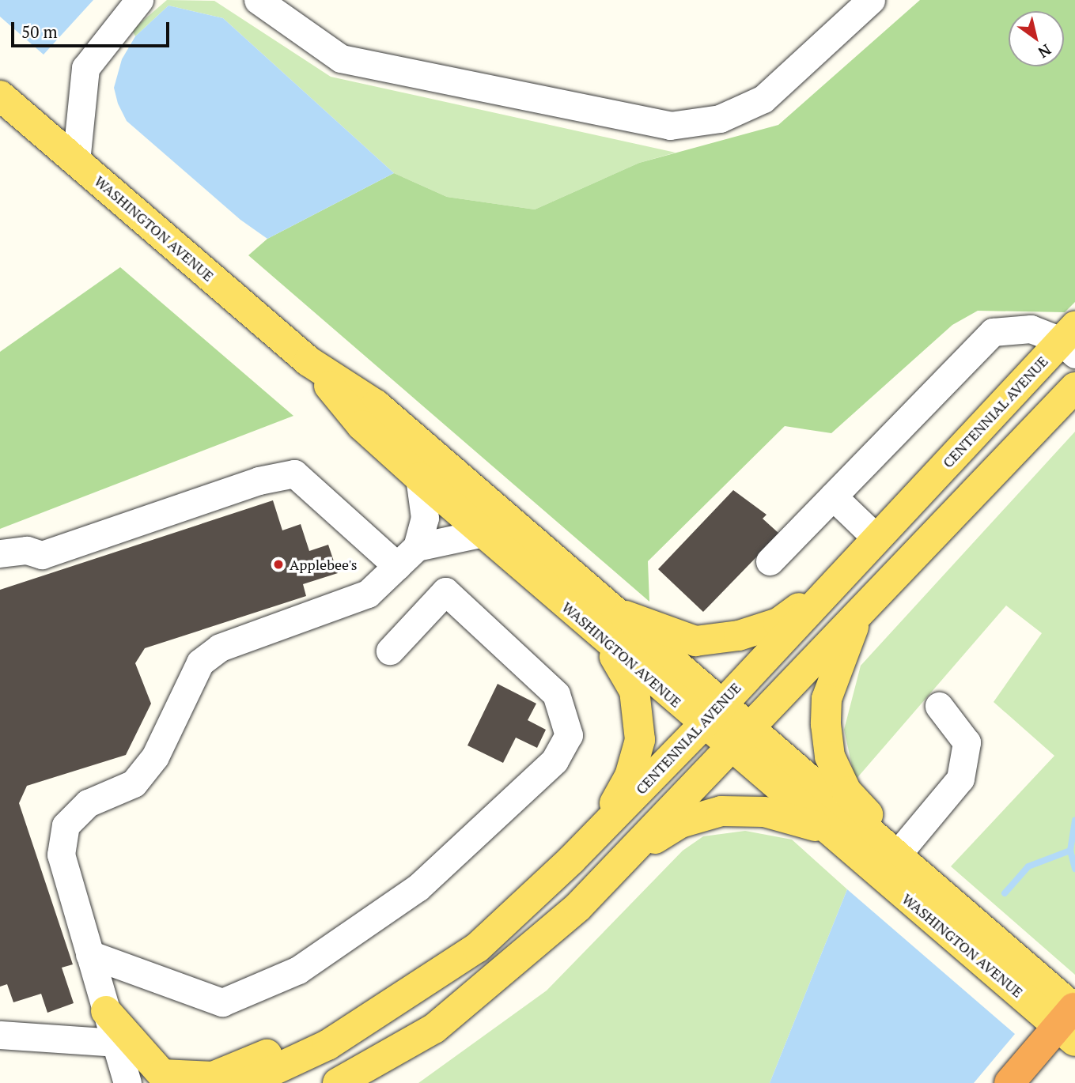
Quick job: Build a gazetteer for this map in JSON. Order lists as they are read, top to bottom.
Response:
{
  "streets": {
    "main road": ["WASHINGTON AVENUE", "CENTENNIAL AVENUE"]
  },
  "crossings": [
    ["WASHINGTON AVENUE", "CENTENNIAL AVENUE"]
  ],
  "places": ["Applebee's"],
  "scale_bar": "50 m",
  "north": "bottom right"
}
